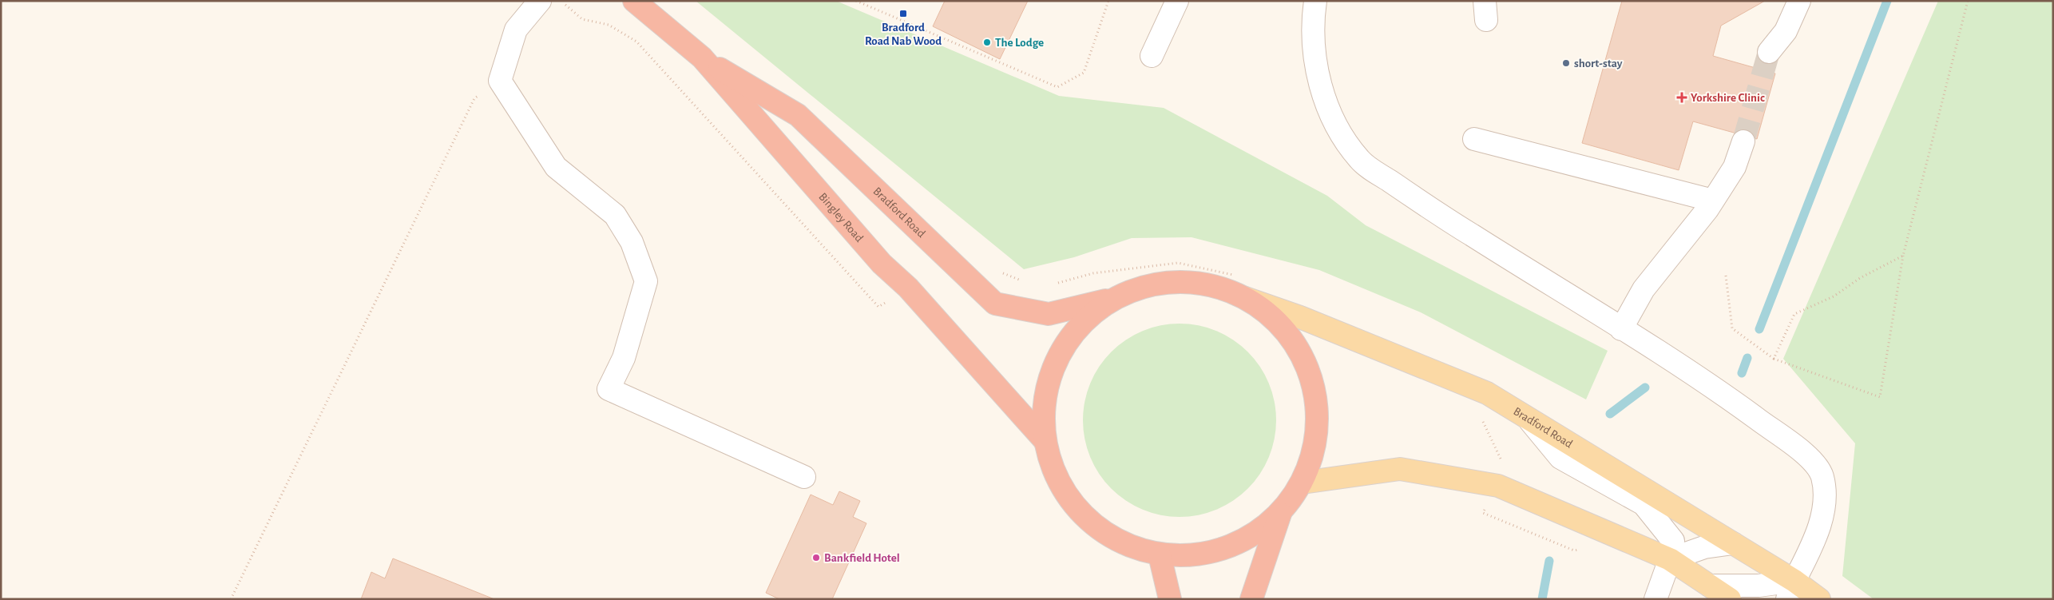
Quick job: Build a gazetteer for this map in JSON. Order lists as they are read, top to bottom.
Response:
{
  "streets": {
    "highway": ["Bradford Road", "Bingley Road"]
  },
  "crossings": [
    ["Bradford Road", "Bingley Road"]
  ],
  "places": {
    "transit": ["Bradford Road Nab Wood"],
    "other": ["The Lodge", "short-stay", "Bankfield Hotel"],
    "health": ["Yorkshire Clinic"]
  }
}
